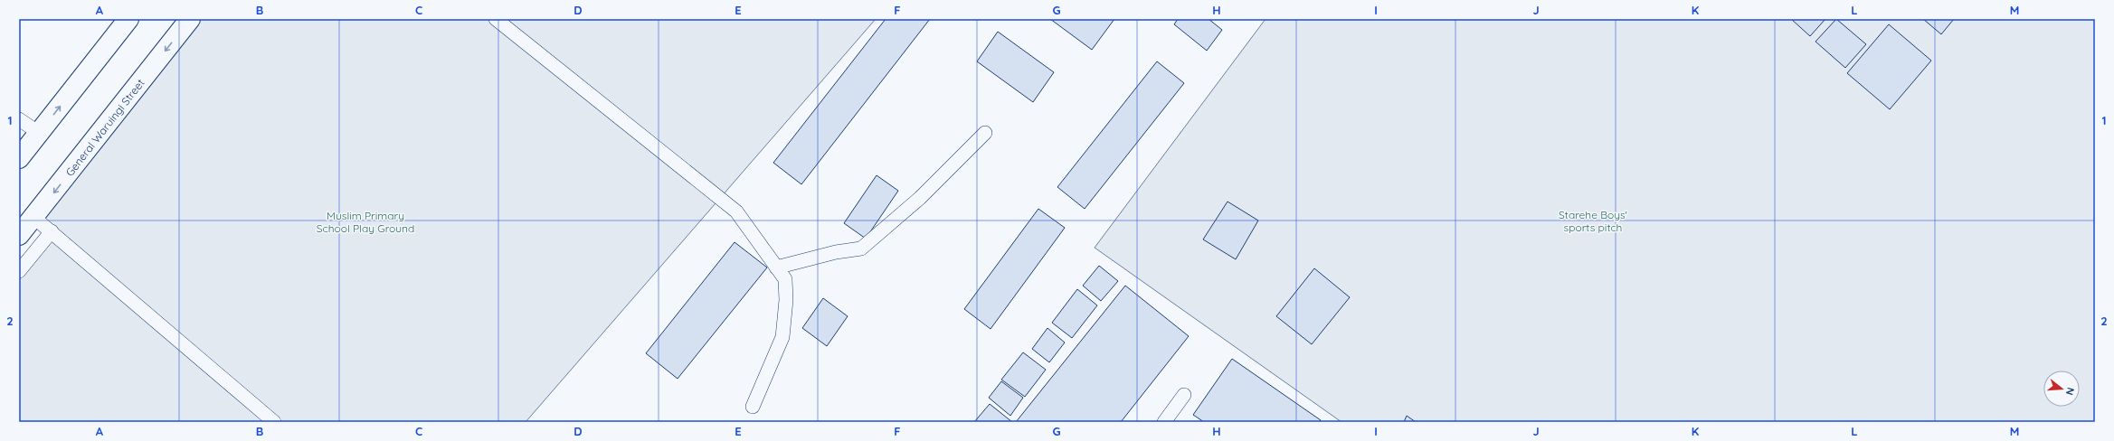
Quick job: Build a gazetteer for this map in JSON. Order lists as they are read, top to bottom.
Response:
{
  "streets": {
    "main road": ["General Waruingi Street"]
  },
  "parks": ["Starehe Boys' sports pitch", "Muslim Primary School Play Ground"],
  "north": "right",
  "grid": {
    "columns": [
      "A",
      "B",
      "C",
      "D",
      "E",
      "F",
      "G",
      "H",
      "I",
      "J",
      "K",
      "L",
      "M"
    ],
    "rows": ["1", "2"]
  }
}
